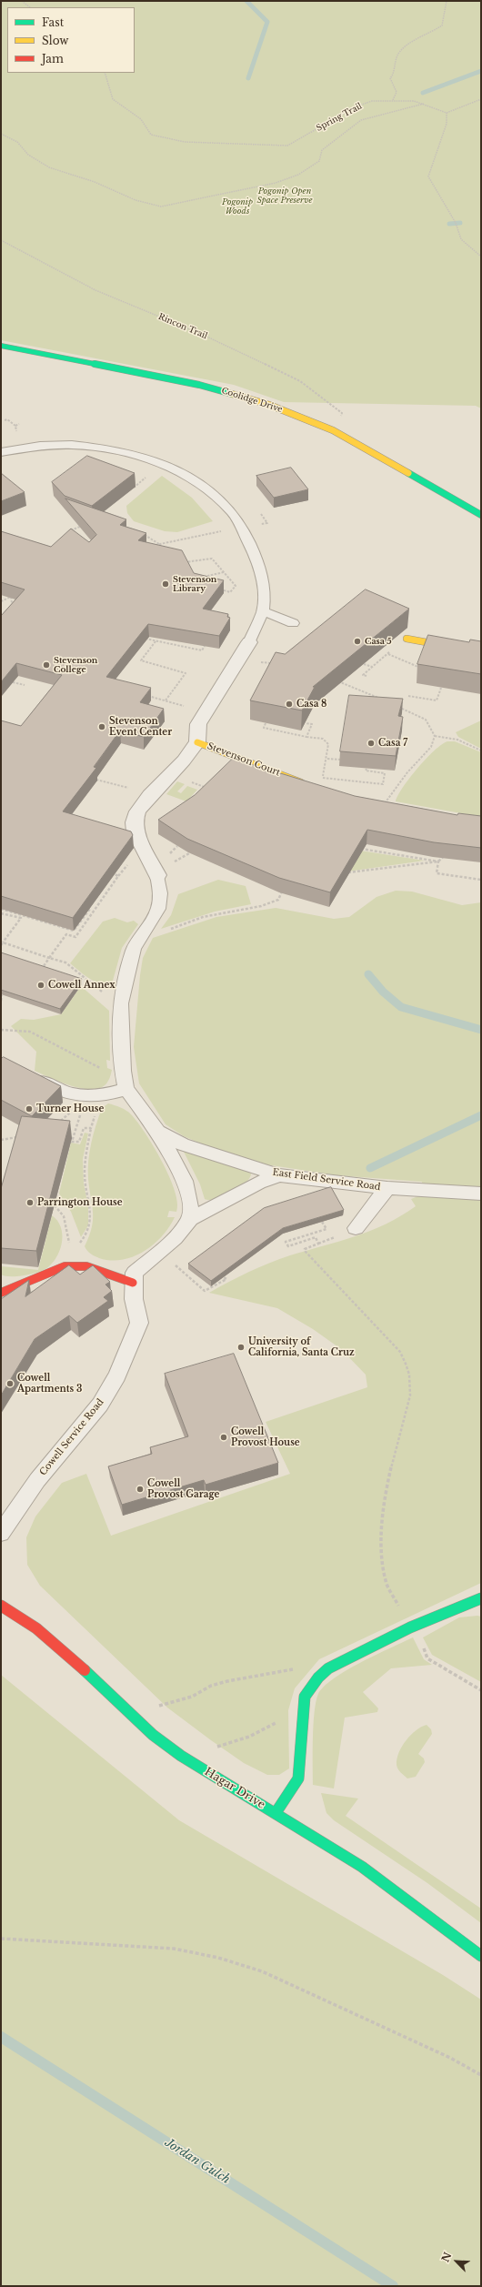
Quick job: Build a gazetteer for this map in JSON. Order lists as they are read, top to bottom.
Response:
{
  "streets": {
    "street": ["Coolidge Drive", "Stevenson Court", "Hagar Drive"],
    "lane": ["East Field Service Road", "Cowell Service Road"],
    "path": ["Spring Trail", "Rincon Trail"]
  },
  "crossings": [
    ["Rincon Trail", "Coolidge Drive"]
  ],
  "water": ["Jordan Gulch"],
  "parks": ["Pogonip Open Space Preserve", "Pogonip Woods"],
  "places": [
    "Stevenson Library",
    "Casa 5",
    "Stevenson College",
    "Casa 8",
    "Stevenson Event Center",
    "Casa 7",
    "Cowell Annex",
    "Turner House",
    "Parrington House",
    "University of California, Santa Cruz",
    "Cowell Apartments 3",
    "Cowell Provost House",
    "Cowell Provost Garage"
  ],
  "legend": ["Fast", "Slow", "Jam"],
  "north": "top left"
}
